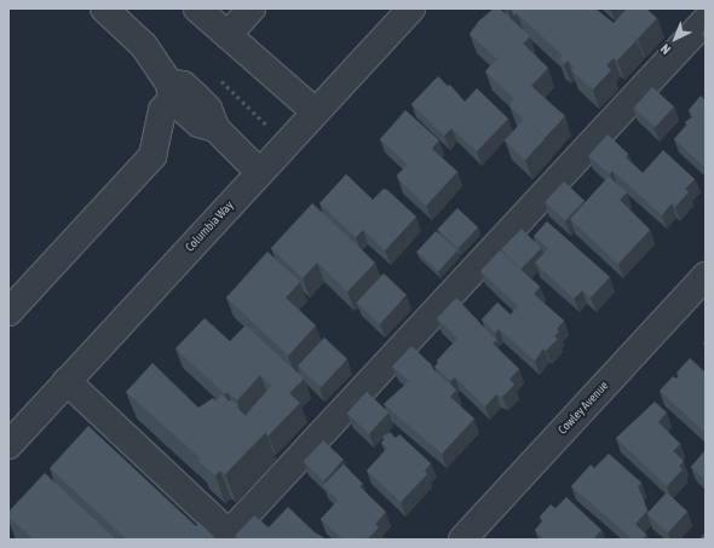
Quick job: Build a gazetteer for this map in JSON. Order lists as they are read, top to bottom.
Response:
{
  "streets": {
    "street": ["Columbia Way", "Cowley Avenue"]
  },
  "north": "bottom left"
}
